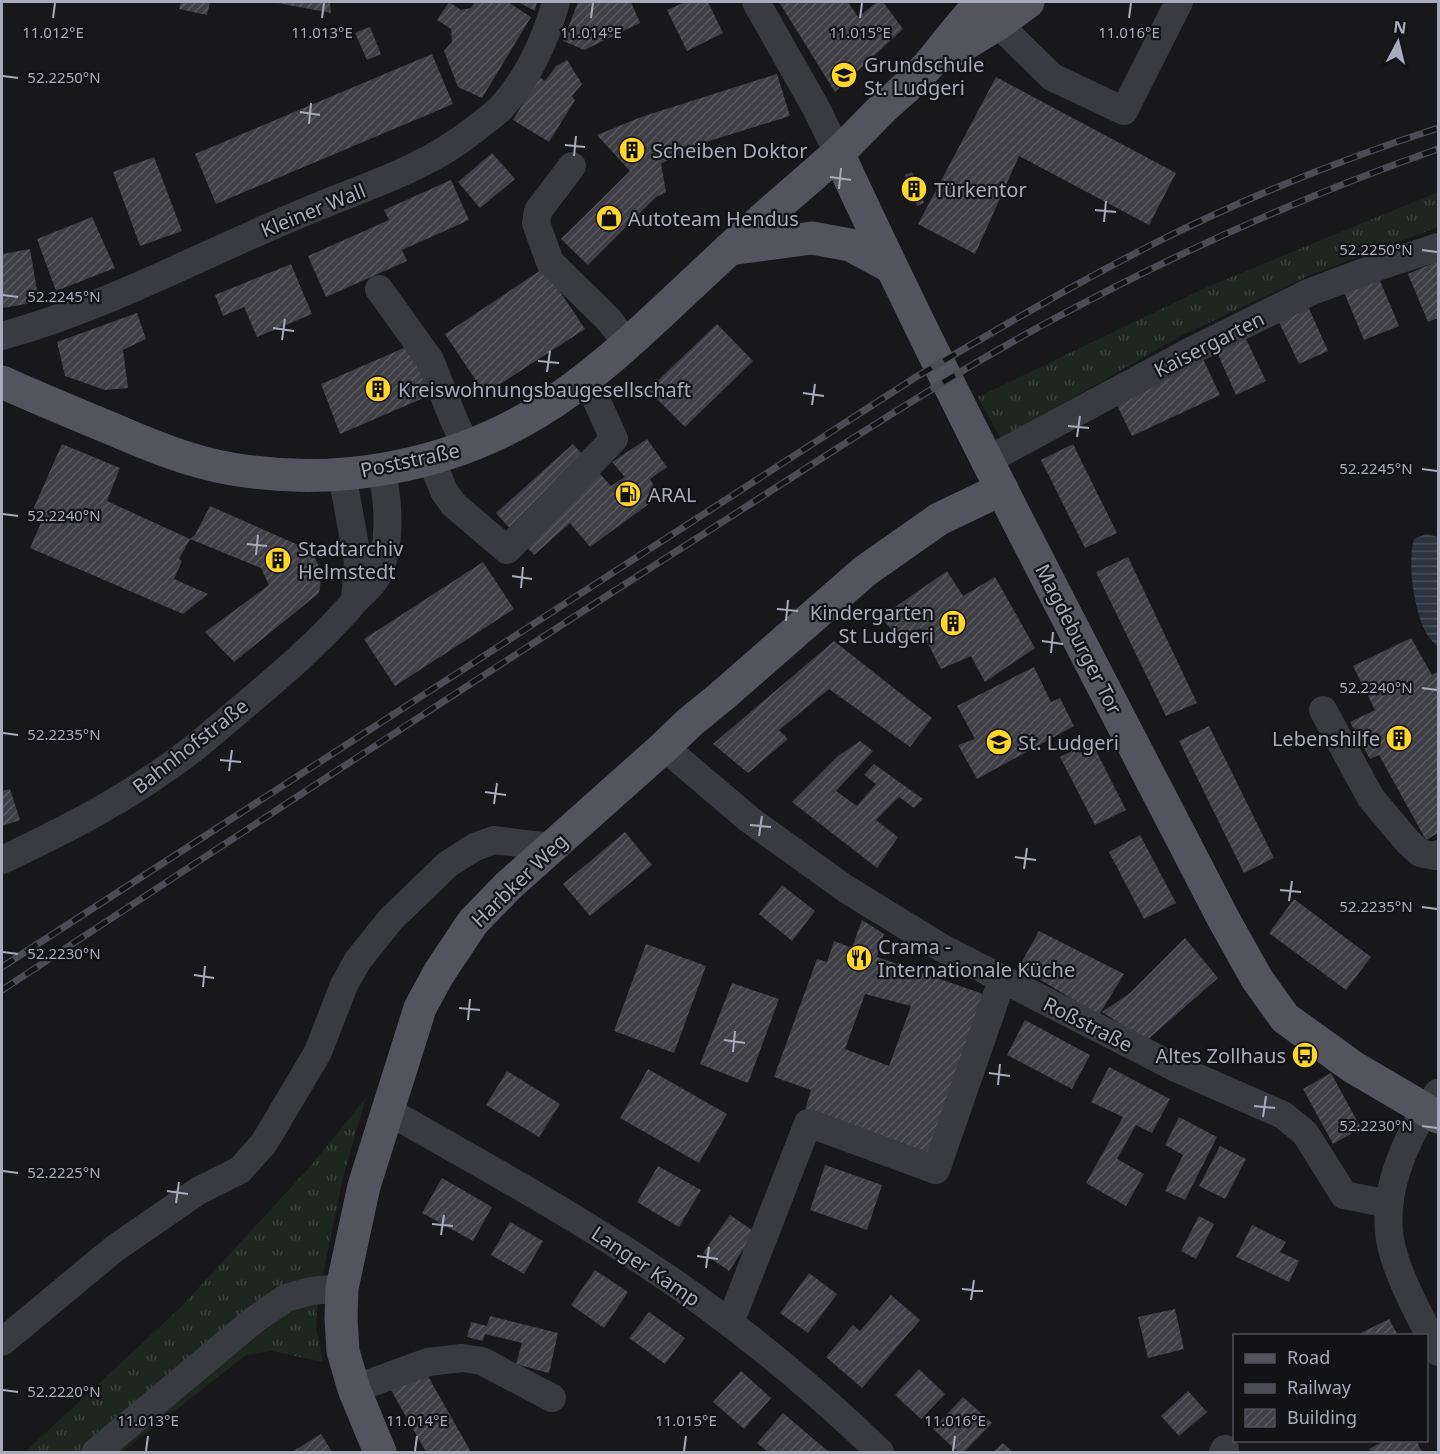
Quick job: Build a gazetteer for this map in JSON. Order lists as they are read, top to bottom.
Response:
{
  "streets": {
    "main road": ["Poststraße", "Magdeburger Tor", "Harbker Weg"],
    "street": [
      "Kleiner Wall",
      "Kaisergarten",
      "Bahnhofstraße",
      "Roßstraße",
      "Langer Kamp"
    ]
  },
  "crossings": [
    ["Kaisergarten", "Magdeburger Tor"],
    ["Poststraße", "Magdeburger Tor"],
    ["Poststraße", "Bahnhofstraße"],
    ["Magdeburger Tor", "Harbker Weg"],
    ["Harbker Weg", "Roßstraße"],
    ["Harbker Weg", "Langer Kamp"]
  ],
  "places": {
    "school or university": ["Grundschule St. Ludgeri", "St. Ludgeri"],
    "building": [
      "Scheiben Doktor",
      "Türkentor",
      "Kreiswohnungsbaugesellschaft",
      "Stadtarchiv Helmstedt",
      "Kindergarten St Ludgeri",
      "Lebenshilfe"
    ],
    "shop": ["Autoteam Hendus"],
    "fuel station": ["ARAL"],
    "restaurant": ["Crama - Internationale Küche"],
    "bus stop": ["Altes Zollhaus"]
  },
  "legend": ["Road", "Railway", "Building"],
  "north": "top",
  "coordinates": [
    "11.012°E",
    "11.013°E",
    "11.014°E",
    "11.015°E",
    "11.016°E",
    "52.2250°N",
    "52.2245°N",
    "52.2240°N",
    "52.2235°N",
    "52.2230°N",
    "52.2225°N",
    "52.2220°N"
  ]
}
